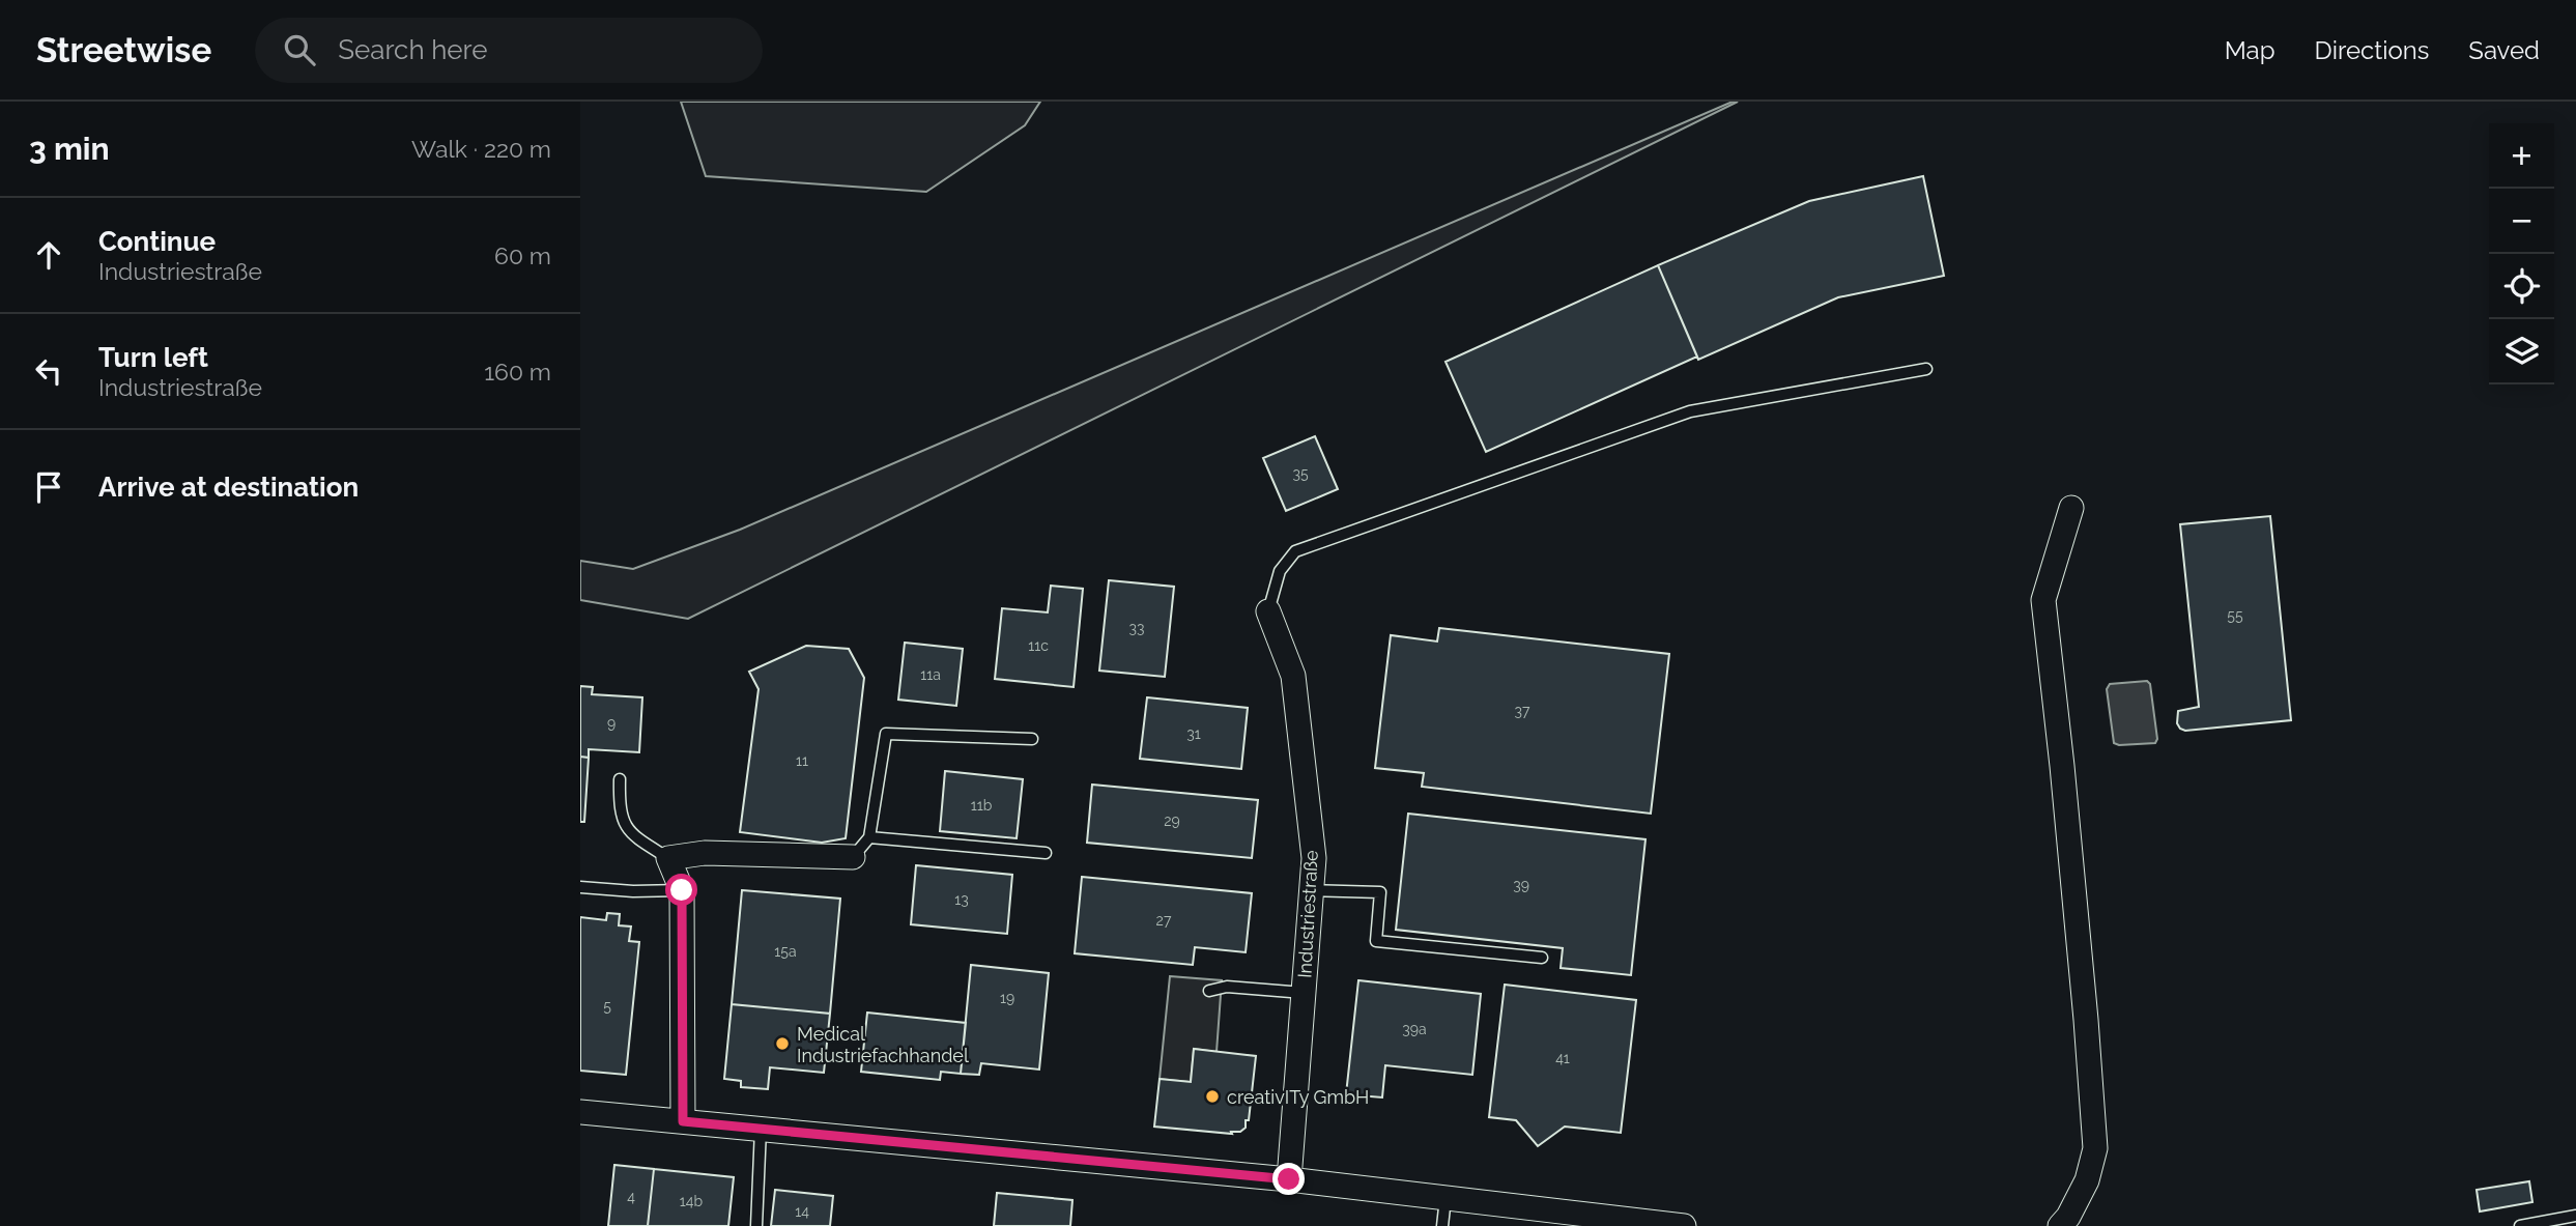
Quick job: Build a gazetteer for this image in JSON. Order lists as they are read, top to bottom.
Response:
{
  "streets": {
    "street": ["Industriestraße"]
  },
  "places": ["Medical Industriefachhandel", "creativITy GmbH"],
  "house_numbers": [
    "35",
    "55",
    "33",
    "11c",
    "11a",
    "37",
    "9",
    "31",
    "11",
    "11b",
    "29",
    "39",
    "13",
    "27",
    "15a",
    "19",
    "5",
    "39a",
    "41",
    "4",
    "14b",
    "14"
  ],
  "page": {
    "header": "Streetwise",
    "search": "Search here",
    "nav": ["Map", "Directions", "Saved"],
    "heading": ["3 min", "Walk · 220 m"],
    "map_buttons": ["+", "−"],
    "list": [
      ["Continue", "Industriestraße", "60 m"],
      ["Turn left", "Industriestraße", "160 m"],
      "Arrive at destination"
    ]
  }
}
